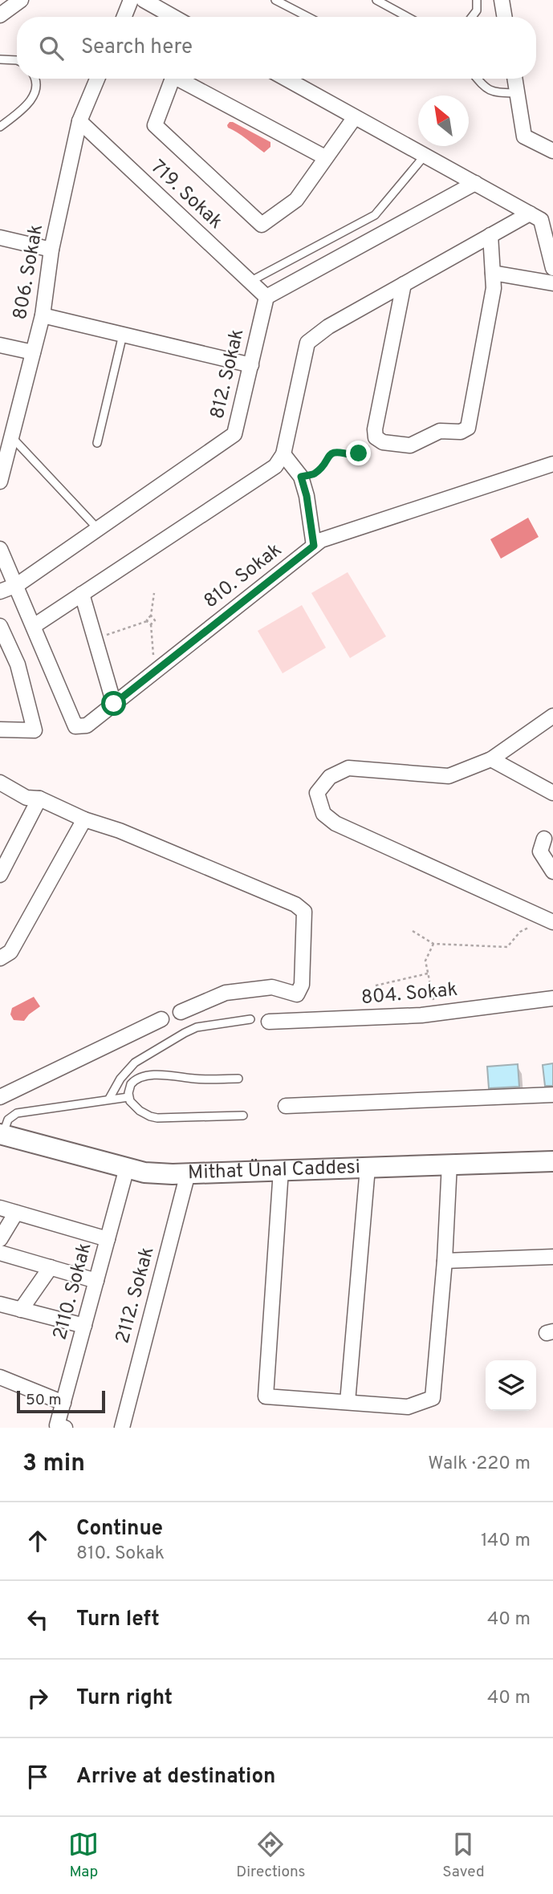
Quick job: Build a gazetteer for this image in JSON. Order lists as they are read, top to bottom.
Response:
{
  "streets": {
    "main road": ["Mithat Ünal Caddesi"],
    "street": [
      "719. Sokak",
      "806. Sokak",
      "812. Sokak",
      "810. Sokak",
      "804. Sokak",
      "2110. Sokak",
      "2112. Sokak"
    ]
  },
  "crossings": [
    ["719. Sokak", "806. Sokak"],
    ["719. Sokak", "812. Sokak"],
    ["Mithat Ünal Caddesi", "2110. Sokak"],
    ["Mithat Ünal Caddesi", "2112. Sokak"]
  ],
  "scale_bar": "50 m",
  "north": "top left",
  "page": {
    "search": "Search here",
    "scale": "50 m",
    "heading": ["3 min", "Walk · 220 m"],
    "list": [
      ["Continue", "810. Sokak", "140 m"],
      ["Turn left", "40 m"],
      ["Turn right", "40 m"],
      "Arrive at destination"
    ],
    "nav": ["Map", "Directions", "Saved"]
  }
}
